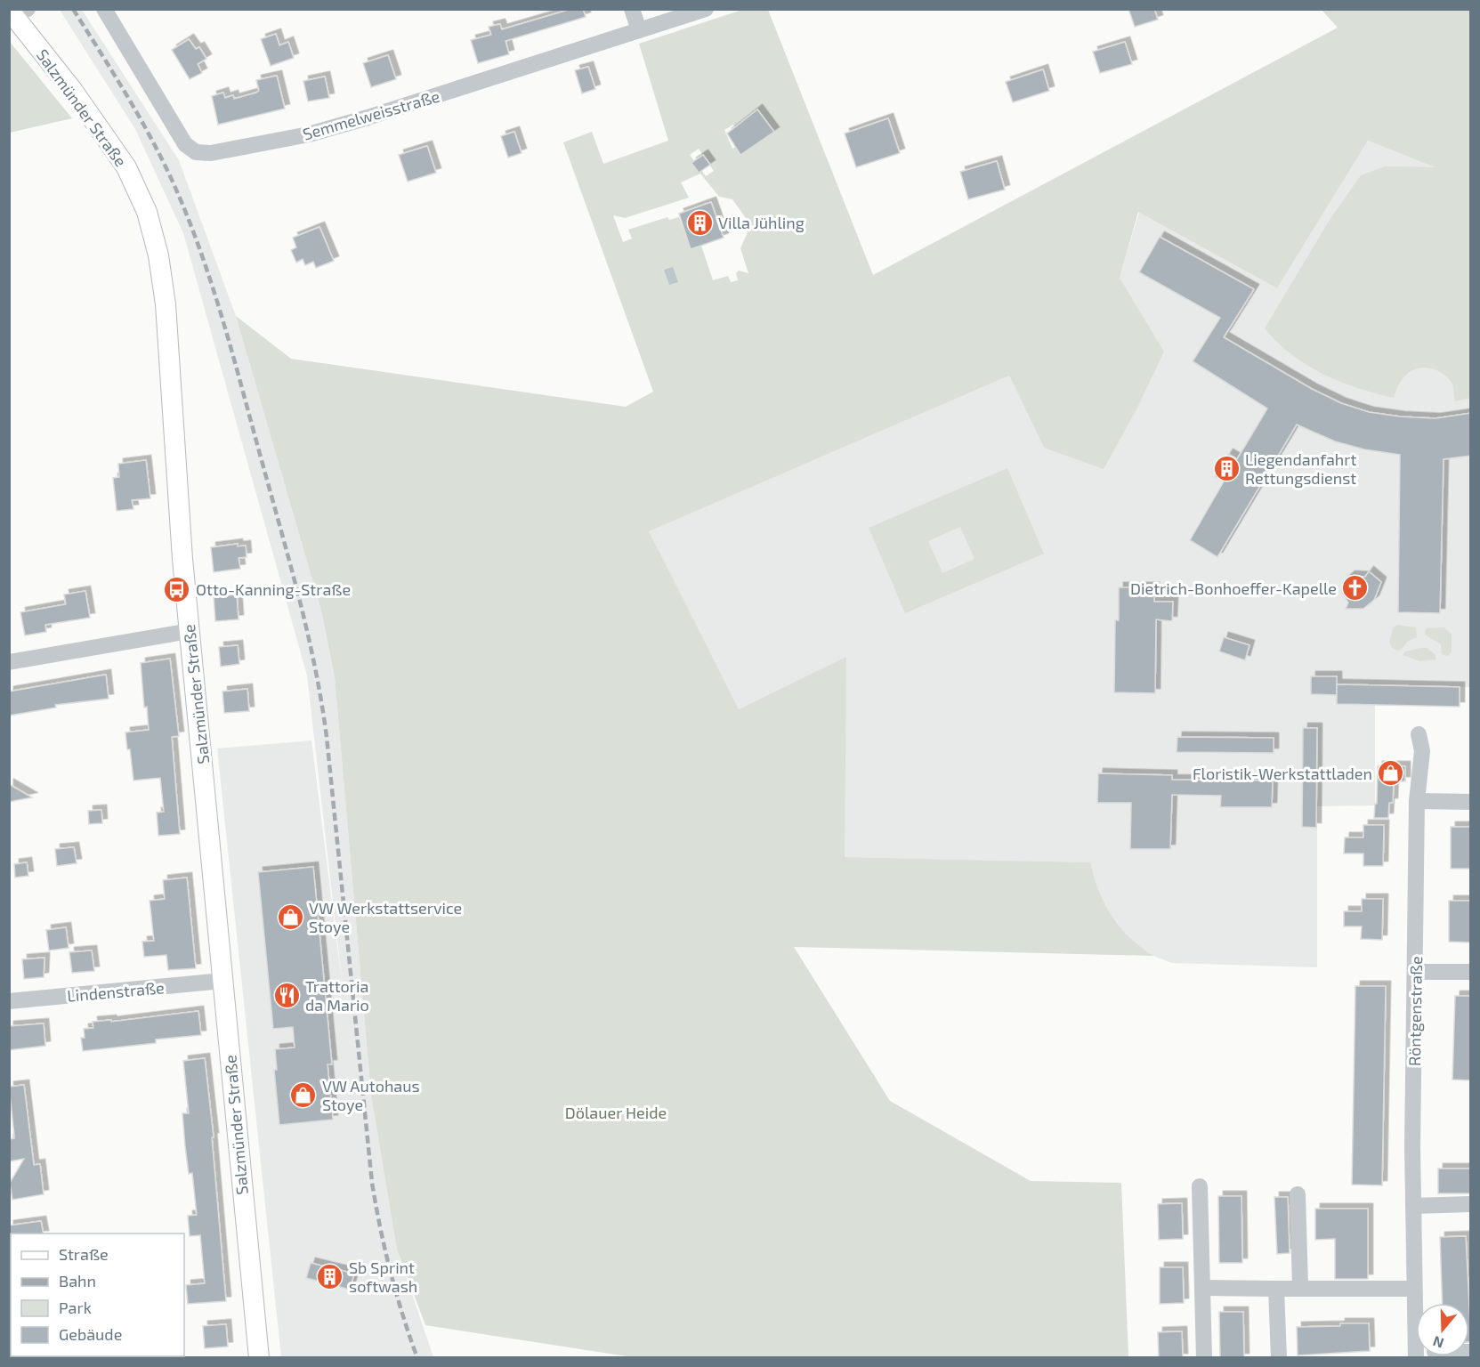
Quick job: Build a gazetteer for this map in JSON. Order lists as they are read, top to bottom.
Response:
{
  "streets": {
    "main road": ["Salzmünder Straße"],
    "street": ["Semmelweisstraße", "Lindenstraße", "Röntgenstraße"]
  },
  "crossings": [
    ["Salzmünder Straße", "Lindenstraße"]
  ],
  "parks": ["Dölauer Heide"],
  "places": {
    "building": ["Villa Jühling", "Liegendanfahrt Rettungsdienst", "Sb Sprint softwash"],
    "church": ["Dietrich-Bonhoeffer-Kapelle"],
    "bus stop": ["Otto-Kanning-Straße"],
    "shop": ["Floristik-Werkstattladen", "VW Werkstattservice Stoye", "VW Autohaus Stoye"],
    "restaurant": ["Trattoria da Mario"]
  },
  "legend": [
    "Straße",
    "Bahn",
    "Park",
    "Gebäude"
  ],
  "north": "bottom"
}
